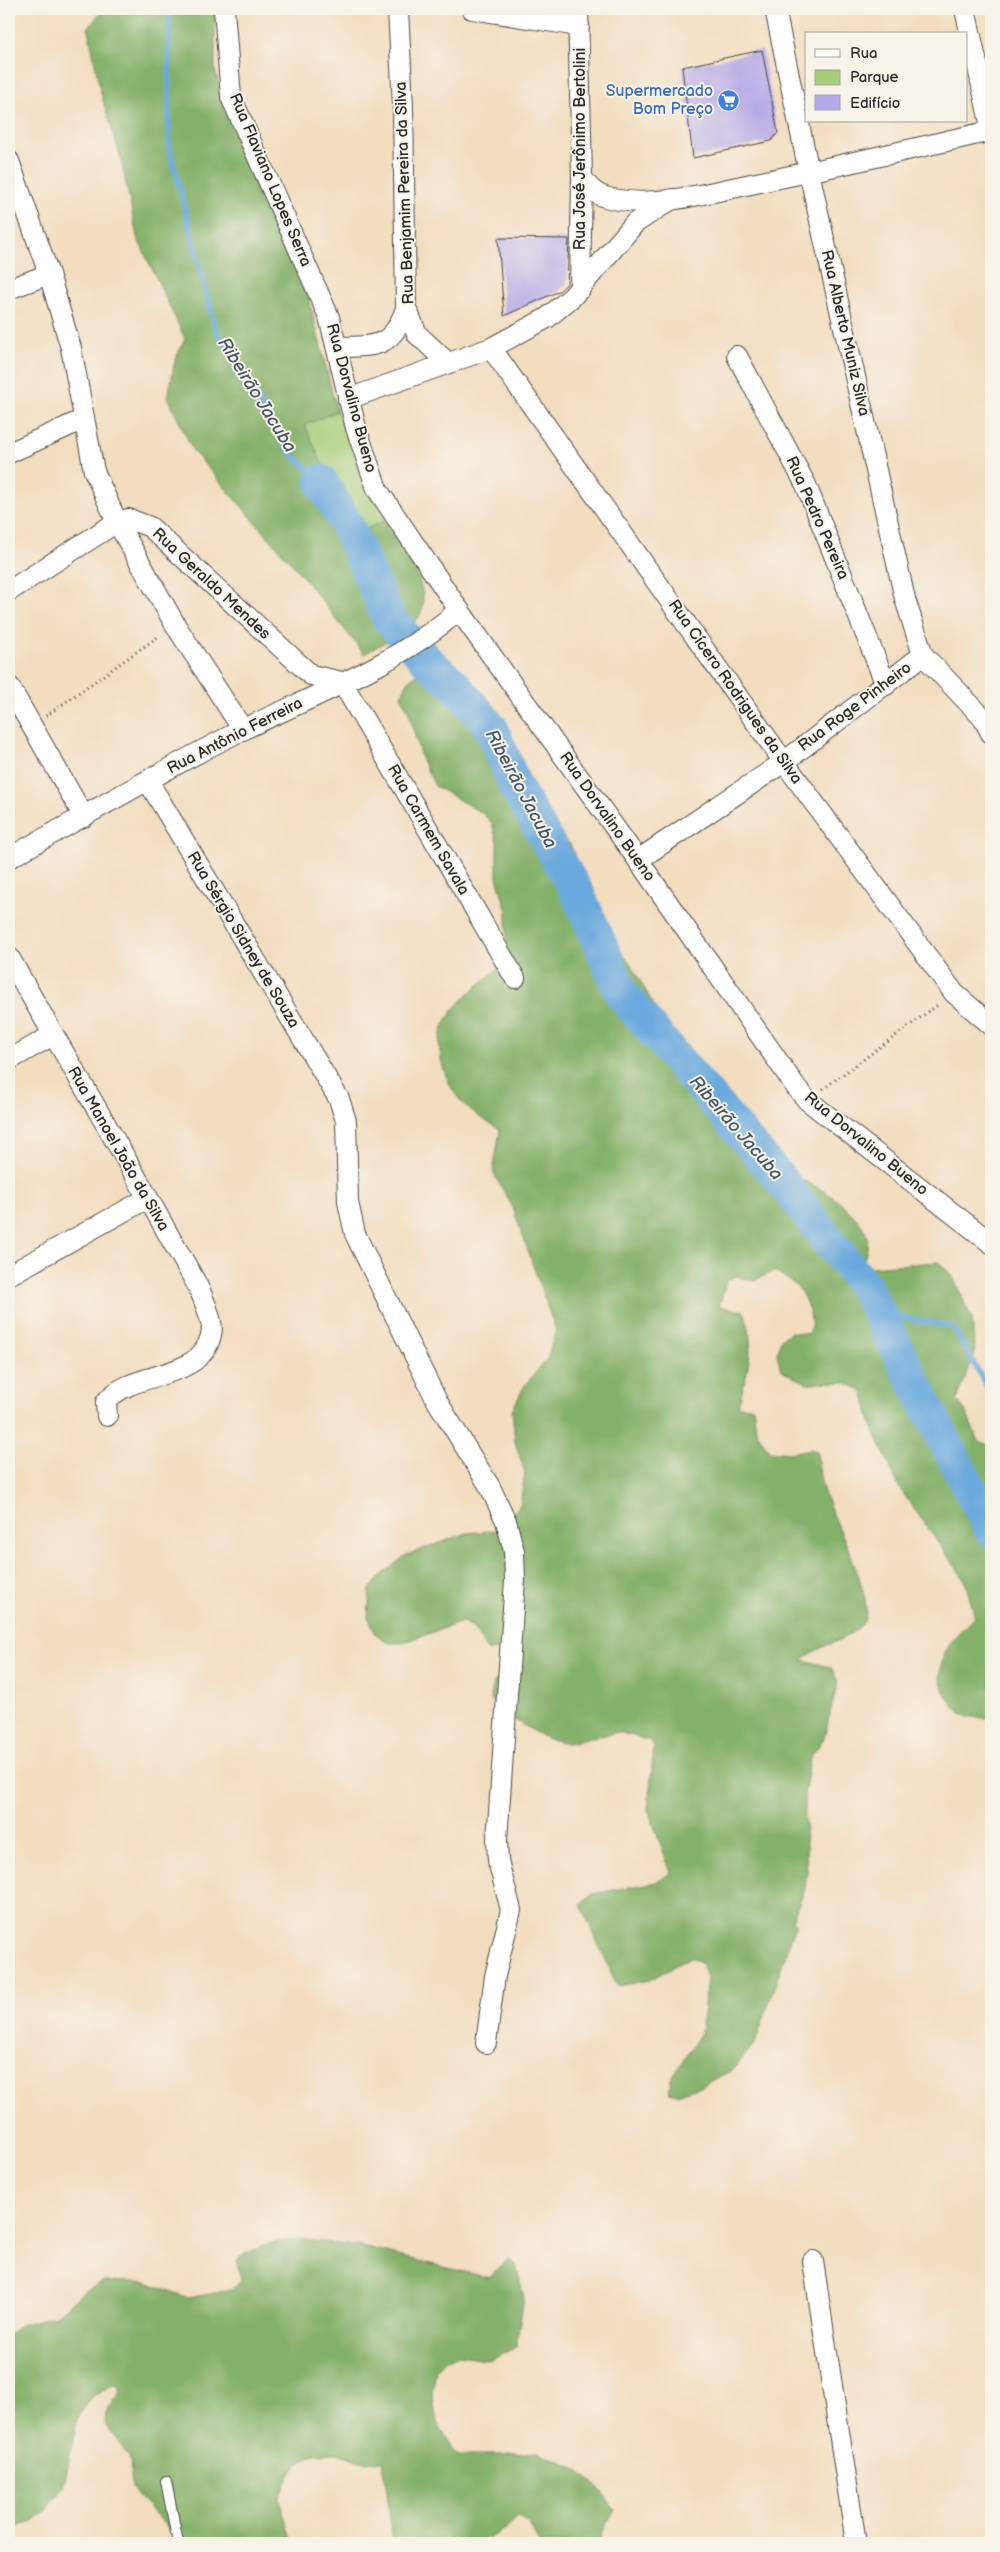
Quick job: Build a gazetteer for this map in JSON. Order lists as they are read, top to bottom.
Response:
{
  "streets": {
    "street": [
      "Rua José Jerônimo Bertolini",
      "Rua Flaviano Lopes Serra",
      "Rua Benjamim Pereira da Silva",
      "Rua Alberto Muniz Silva",
      "Rua Dorvalino Bueno",
      "Rua Pedro Pereira",
      "Rua Geraldo Mendes",
      "Rua Cícero Rodrigues da Silva",
      "Rua Roge Pinheiro",
      "Rua Antônio Ferreira",
      "Rua Carmem Savala",
      "Rua Sérgio Sidney de Souza",
      "Rua Manoel João da Silva"
    ]
  },
  "crossings": [
    ["Rua Flaviano Lopes Serra", "Rua Dorvalino Bueno"],
    ["Rua Alberto Muniz Silva", "Rua Roge Pinheiro"],
    ["Rua Dorvalino Bueno", "Rua Roge Pinheiro"],
    ["Rua Dorvalino Bueno", "Rua Antônio Ferreira"],
    ["Rua Pedro Pereira", "Rua Roge Pinheiro"],
    ["Rua Geraldo Mendes", "Rua Antônio Ferreira"],
    ["Rua Geraldo Mendes", "Rua Carmem Savala"],
    ["Rua Cícero Rodrigues da Silva", "Rua Roge Pinheiro"],
    ["Rua Antônio Ferreira", "Rua Carmem Savala"],
    ["Rua Antônio Ferreira", "Rua Sérgio Sidney de Souza"]
  ],
  "water": ["Ribeirão Jacuba"],
  "places": {
    "supermarket": ["Supermercado Bom Preço"]
  },
  "legend": ["Rua", "Parque", "Edifício"]
}
